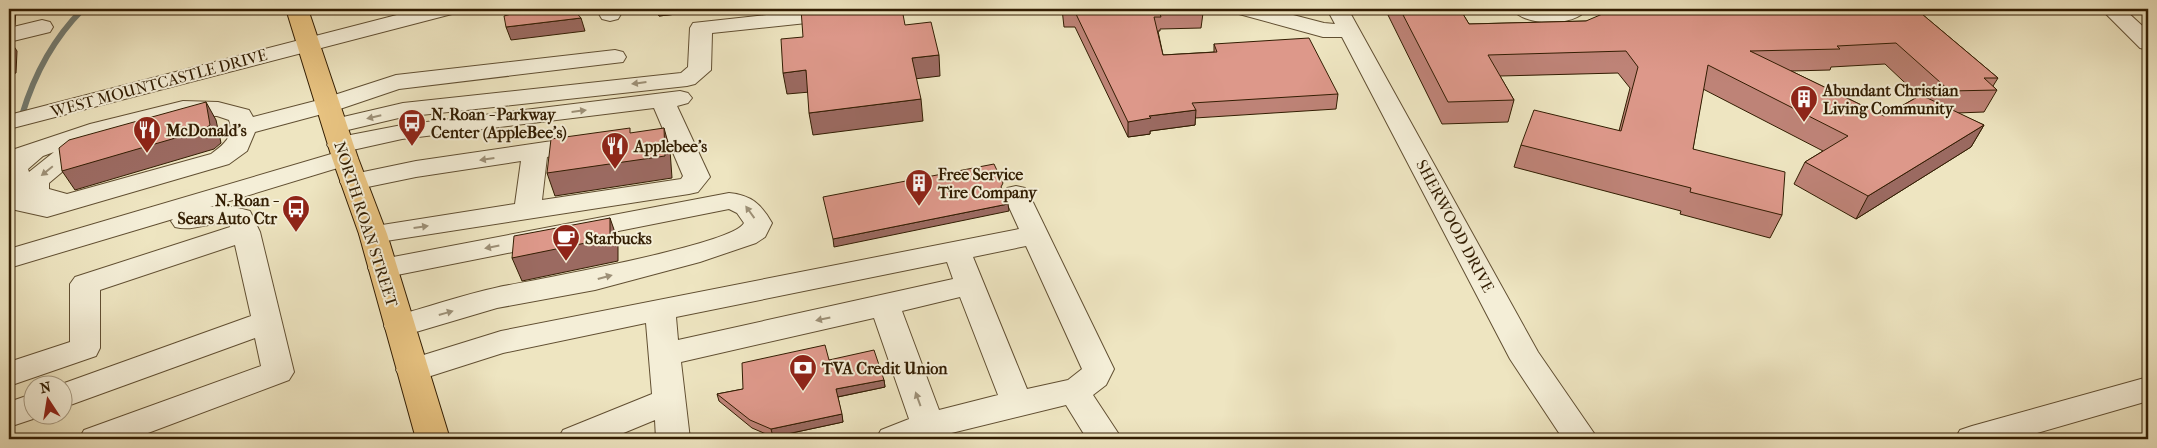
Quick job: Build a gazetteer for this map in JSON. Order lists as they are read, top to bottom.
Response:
{
  "streets": {
    "main road": ["NORTH ROAN STREET"],
    "street": ["WEST MOUNTCASTLE DRIVE", "SHERWOOD DRIVE"]
  },
  "crossings": [
    ["WEST MOUNTCASTLE DRIVE", "NORTH ROAN STREET"]
  ],
  "places": {
    "building": ["Abundant Christian Living Community", "Free Service Tire Company"],
    "bus stop": ["N. Roan - Parkway Center (AppleBee's)", "N. Roan - Sears Auto Ctr"],
    "restaurant": ["McDonald's", "Applebee's"],
    "cafe": ["Starbucks"],
    "bank": ["TVA Credit Union"]
  },
  "north": "top"
}
